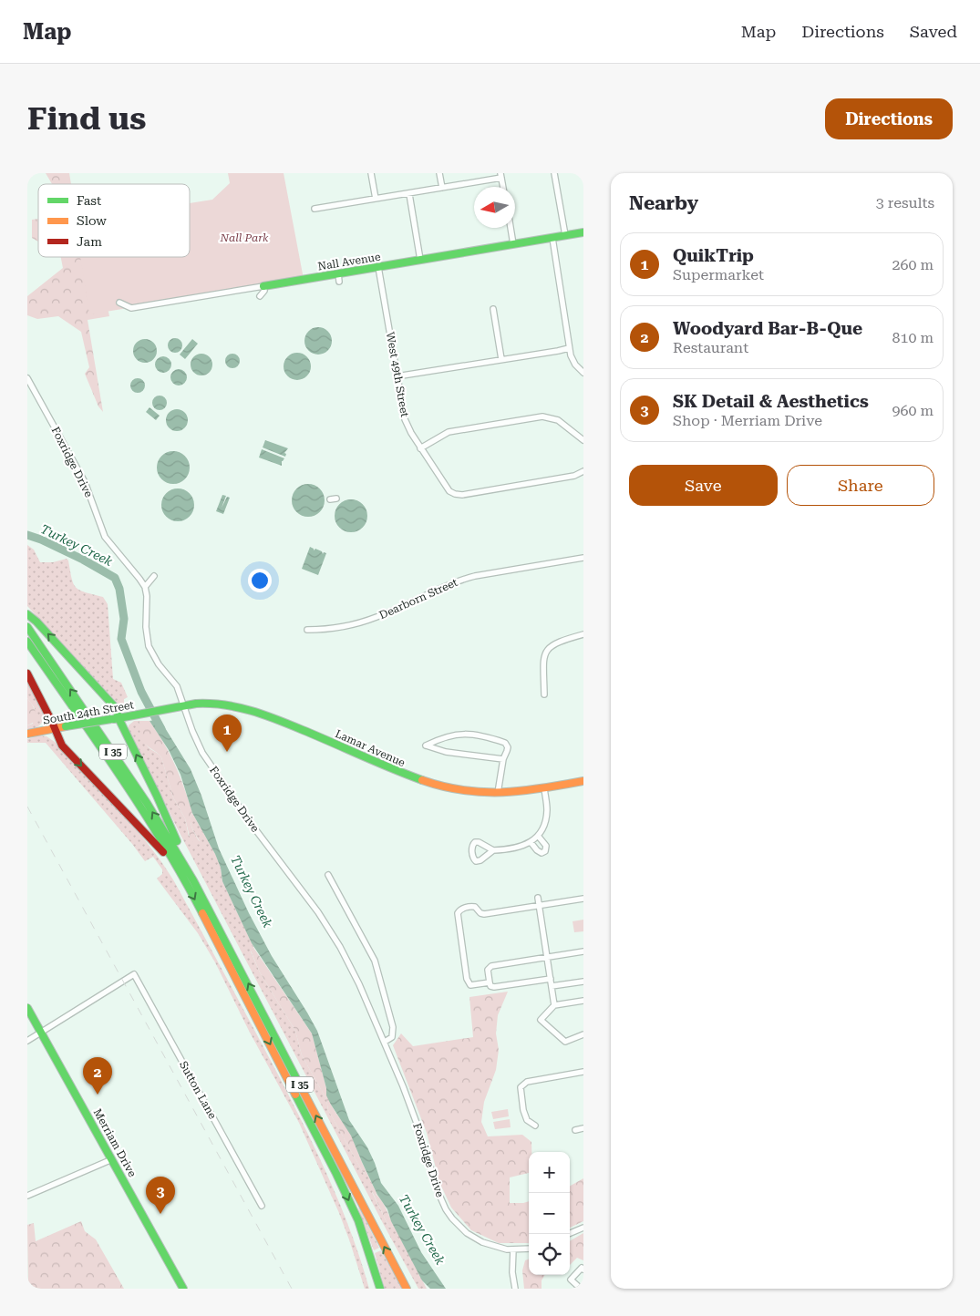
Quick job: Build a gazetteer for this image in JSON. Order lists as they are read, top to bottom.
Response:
{
  "streets": {
    "main road": [
      "Nall Avenue",
      "South 24th Street",
      "Lamar Avenue",
      "I 35",
      "Merriam Drive"
    ],
    "street": [
      "West 49th Street",
      "Foxridge Drive",
      "Dearborn Street",
      "Sutton Lane"
    ]
  },
  "crossings": [
    ["Nall Avenue", "West 49th Street"],
    ["Foxridge Drive", "Lamar Avenue"],
    ["South 24th Street", "Lamar Avenue"],
    ["Sutton Lane", "Merriam Drive"]
  ],
  "water": ["Turkey Creek"],
  "parks": ["Nall Park"],
  "legend": ["Fast", "Slow", "Jam"],
  "north": "left",
  "page": {
    "header": "Map",
    "nav": ["Map", "Directions", "Saved"],
    "buttons": [
      "Directions",
      ["Save", "Share"]
    ],
    "title": "Find us",
    "heading": ["Nearby", "3 results"],
    "list": [
      {
        "mark": "1",
        "name": "QuikTrip",
        "note": "Supermarket",
        "value": "260 m"
      },
      {
        "mark": "2",
        "name": "Woodyard Bar-B-Que",
        "note": "Restaurant",
        "value": "810 m"
      },
      {
        "mark": "3",
        "name": "SK Detail & Aesthetics",
        "note": "Shop · Merriam Drive",
        "value": "960 m"
      }
    ],
    "pins": ["1", "2", "3"],
    "map_buttons": ["+", "−"]
  }
}
